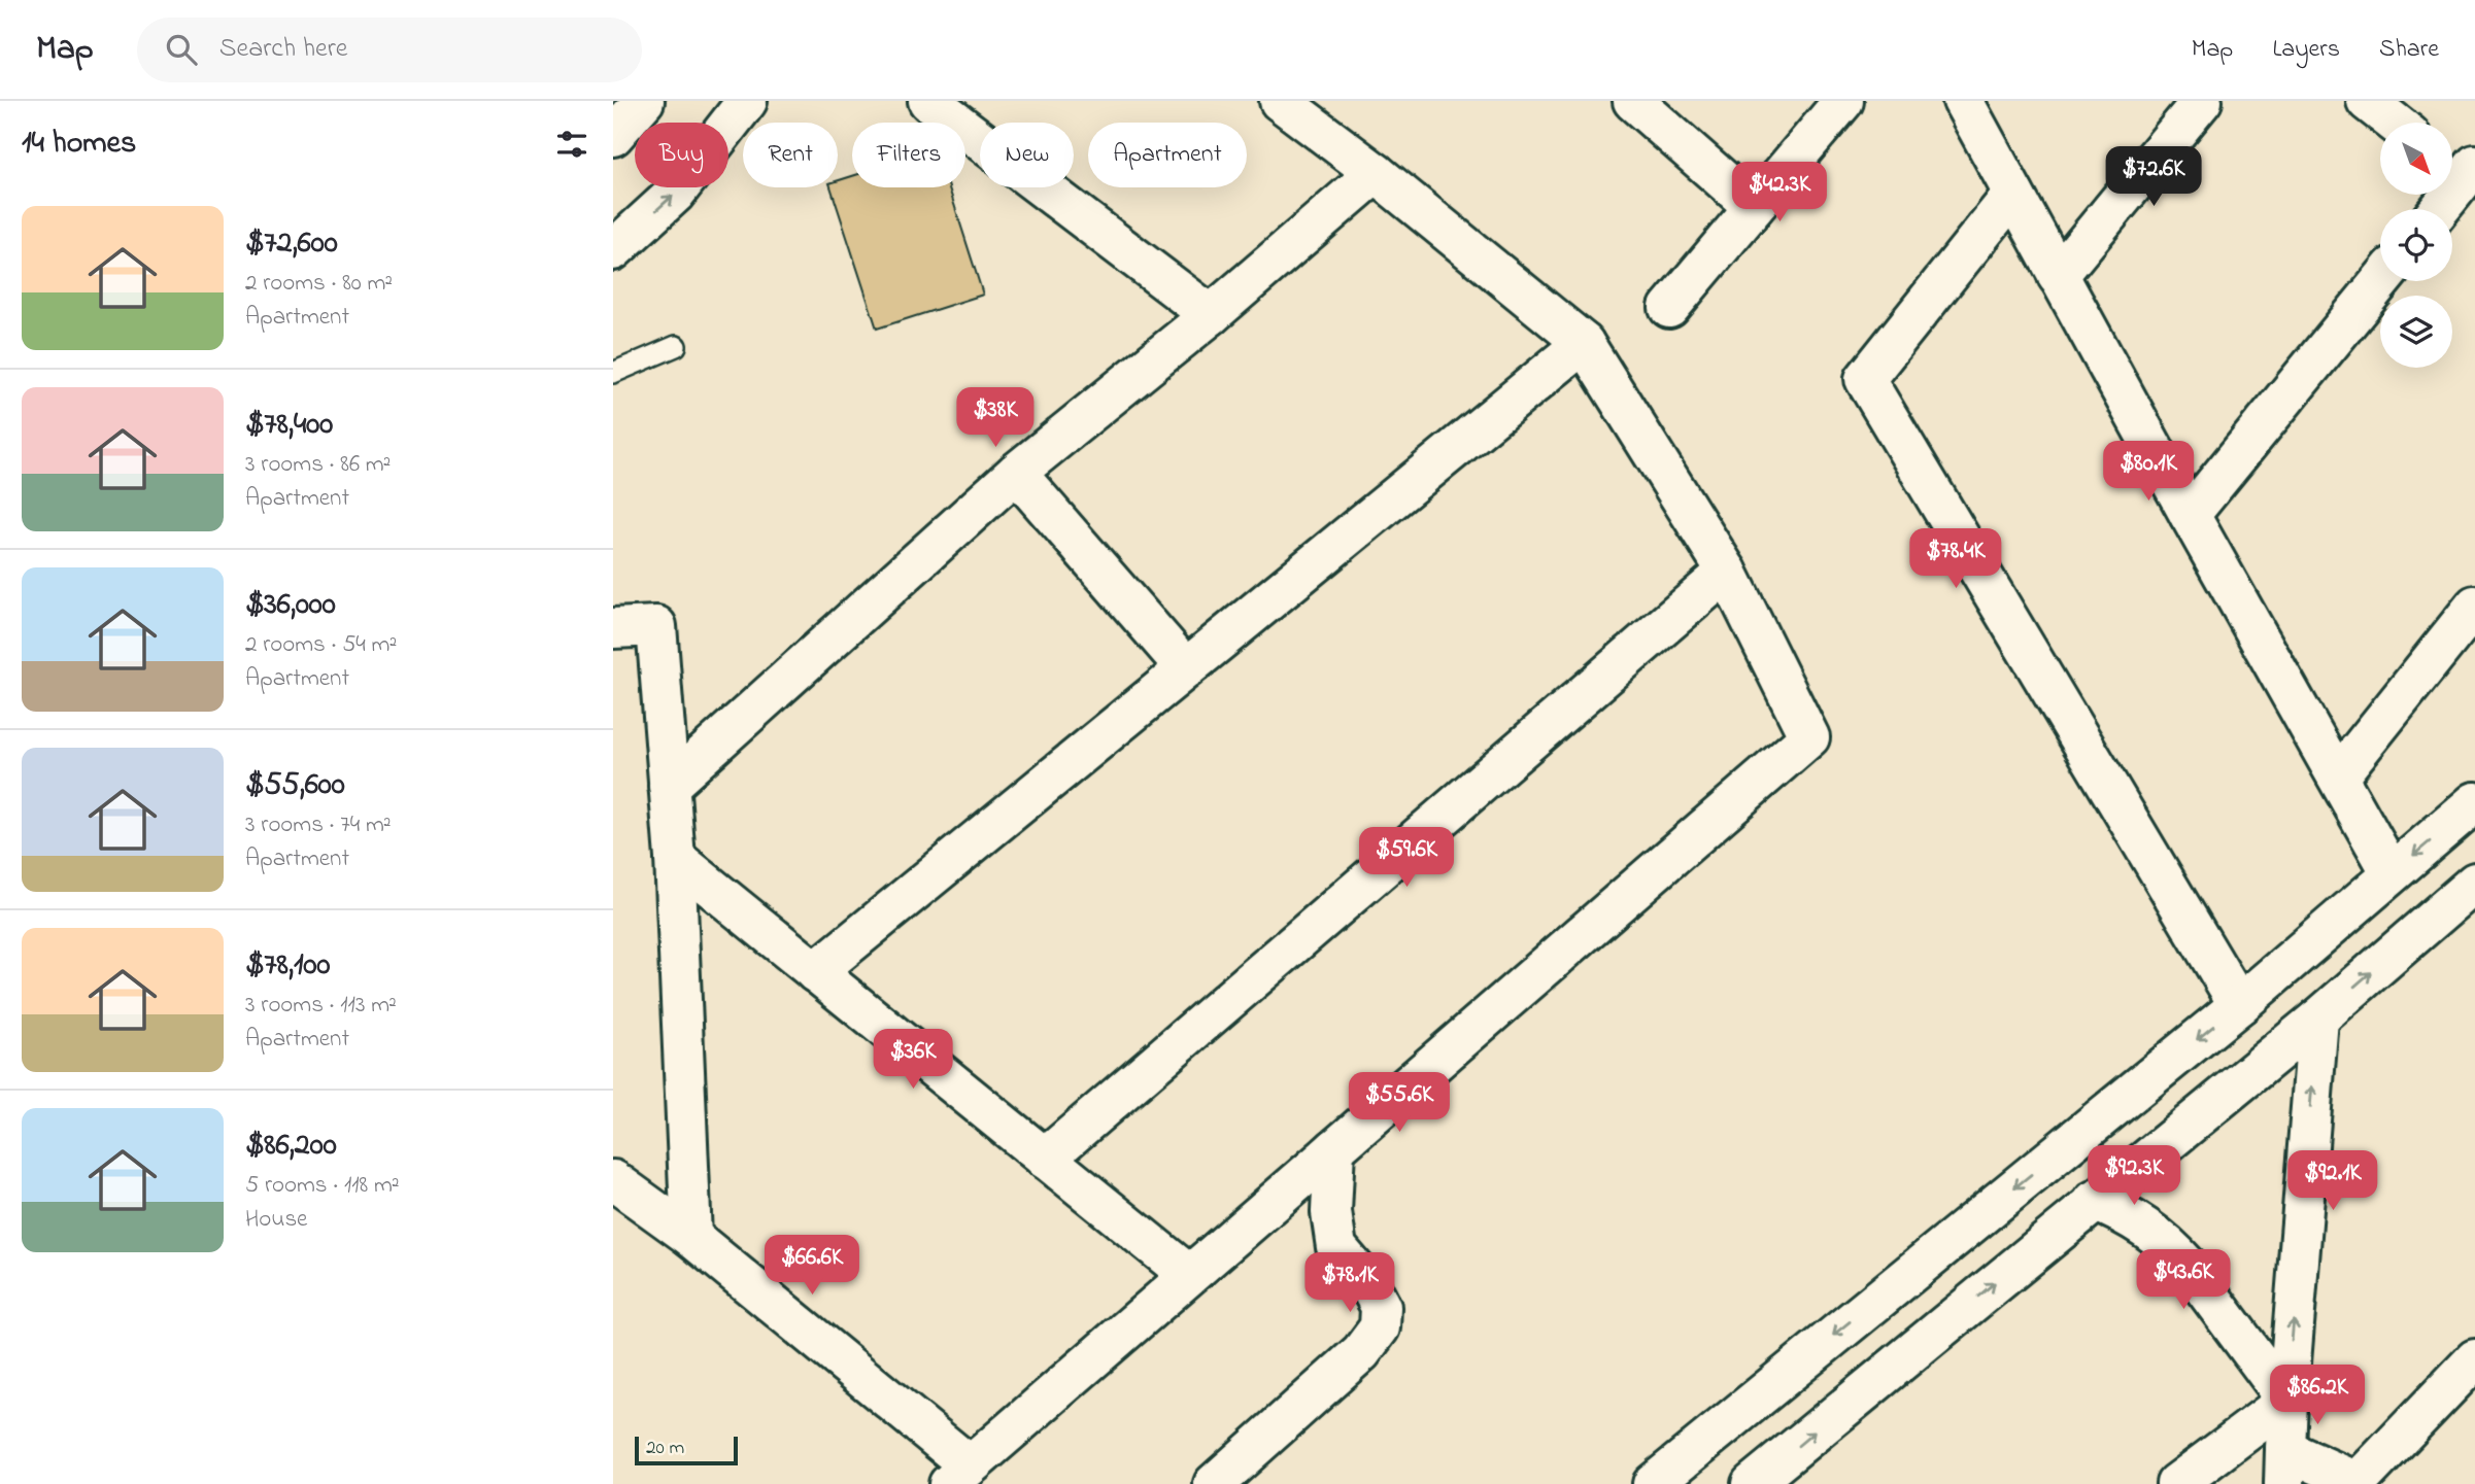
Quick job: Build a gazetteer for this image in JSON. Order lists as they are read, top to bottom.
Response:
{
  "scale_bar": "20 m",
  "north": "bottom right",
  "page": {
    "header": "Map",
    "search": "Search here",
    "nav": ["Map", "Layers", "Share"],
    "heading": "14 homes",
    "chip": [
      "Buy",
      "Rent",
      "Filters",
      "New",
      "Apartment"
    ],
    "price": [
      "$72.6K",
      "$42.3K",
      "$38K",
      "$80.1K",
      "$78.4K",
      "$59.6K",
      "$36K",
      "$55.6K",
      "$92.3K",
      "$92.1K",
      "$66.6K",
      "$43.6K",
      "$78.1K",
      "$86.2K"
    ],
    "list": [
      {
        "name": "$72,600",
        "note": "2 rooms · 80 m² · Apartment"
      },
      {
        "name": "$78,400",
        "note": "3 rooms · 86 m² · Apartment"
      },
      {
        "name": "$36,000",
        "note": "2 rooms · 54 m² · Apartment"
      },
      {
        "name": "$55,600",
        "note": "3 rooms · 74 m² · Apartment"
      },
      {
        "name": "$78,100",
        "note": "3 rooms · 113 m² · Apartment"
      },
      {
        "name": "$86,200",
        "note": "5 rooms · 118 m² · House"
      }
    ],
    "scale": "20 m"
  }
}
